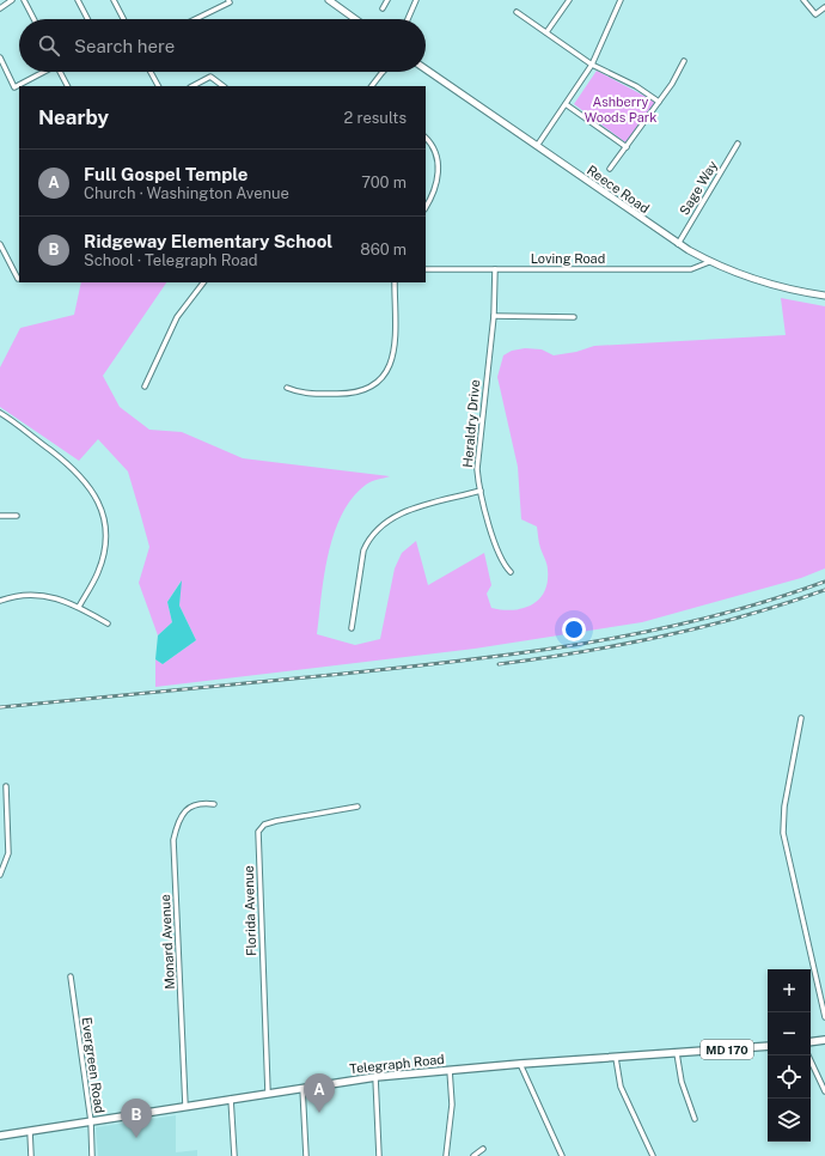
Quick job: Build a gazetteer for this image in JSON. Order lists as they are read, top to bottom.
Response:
{
  "streets": {
    "main road": ["Reece Road", "MD 170", "Telegraph Road"],
    "street": [
      "Sage Way",
      "Loving Road",
      "Heraldry Drive",
      "Florida Avenue",
      "Monard Avenue",
      "Evergreen Road"
    ]
  },
  "crossings": [
    ["Sage Way", "Reece Road"],
    ["Reece Road", "Loving Road"],
    ["Loving Road", "Heraldry Drive"],
    ["Florida Avenue", "Telegraph Road"],
    ["Monard Avenue", "Telegraph Road"],
    ["Telegraph Road", "Evergreen Road"]
  ],
  "parks": ["Ashberry Woods Park"],
  "page": {
    "search": "Search here",
    "heading": ["Nearby", "2 results"],
    "list": [
      {
        "mark": "A",
        "name": "Full Gospel Temple",
        "note": "Church · Washington Avenue",
        "value": "700 m"
      },
      {
        "mark": "B",
        "name": "Ridgeway Elementary School",
        "note": "School · Telegraph Road",
        "value": "860 m"
      }
    ],
    "map_buttons": ["+", "−"],
    "pins": ["A", "B"]
  }
}
